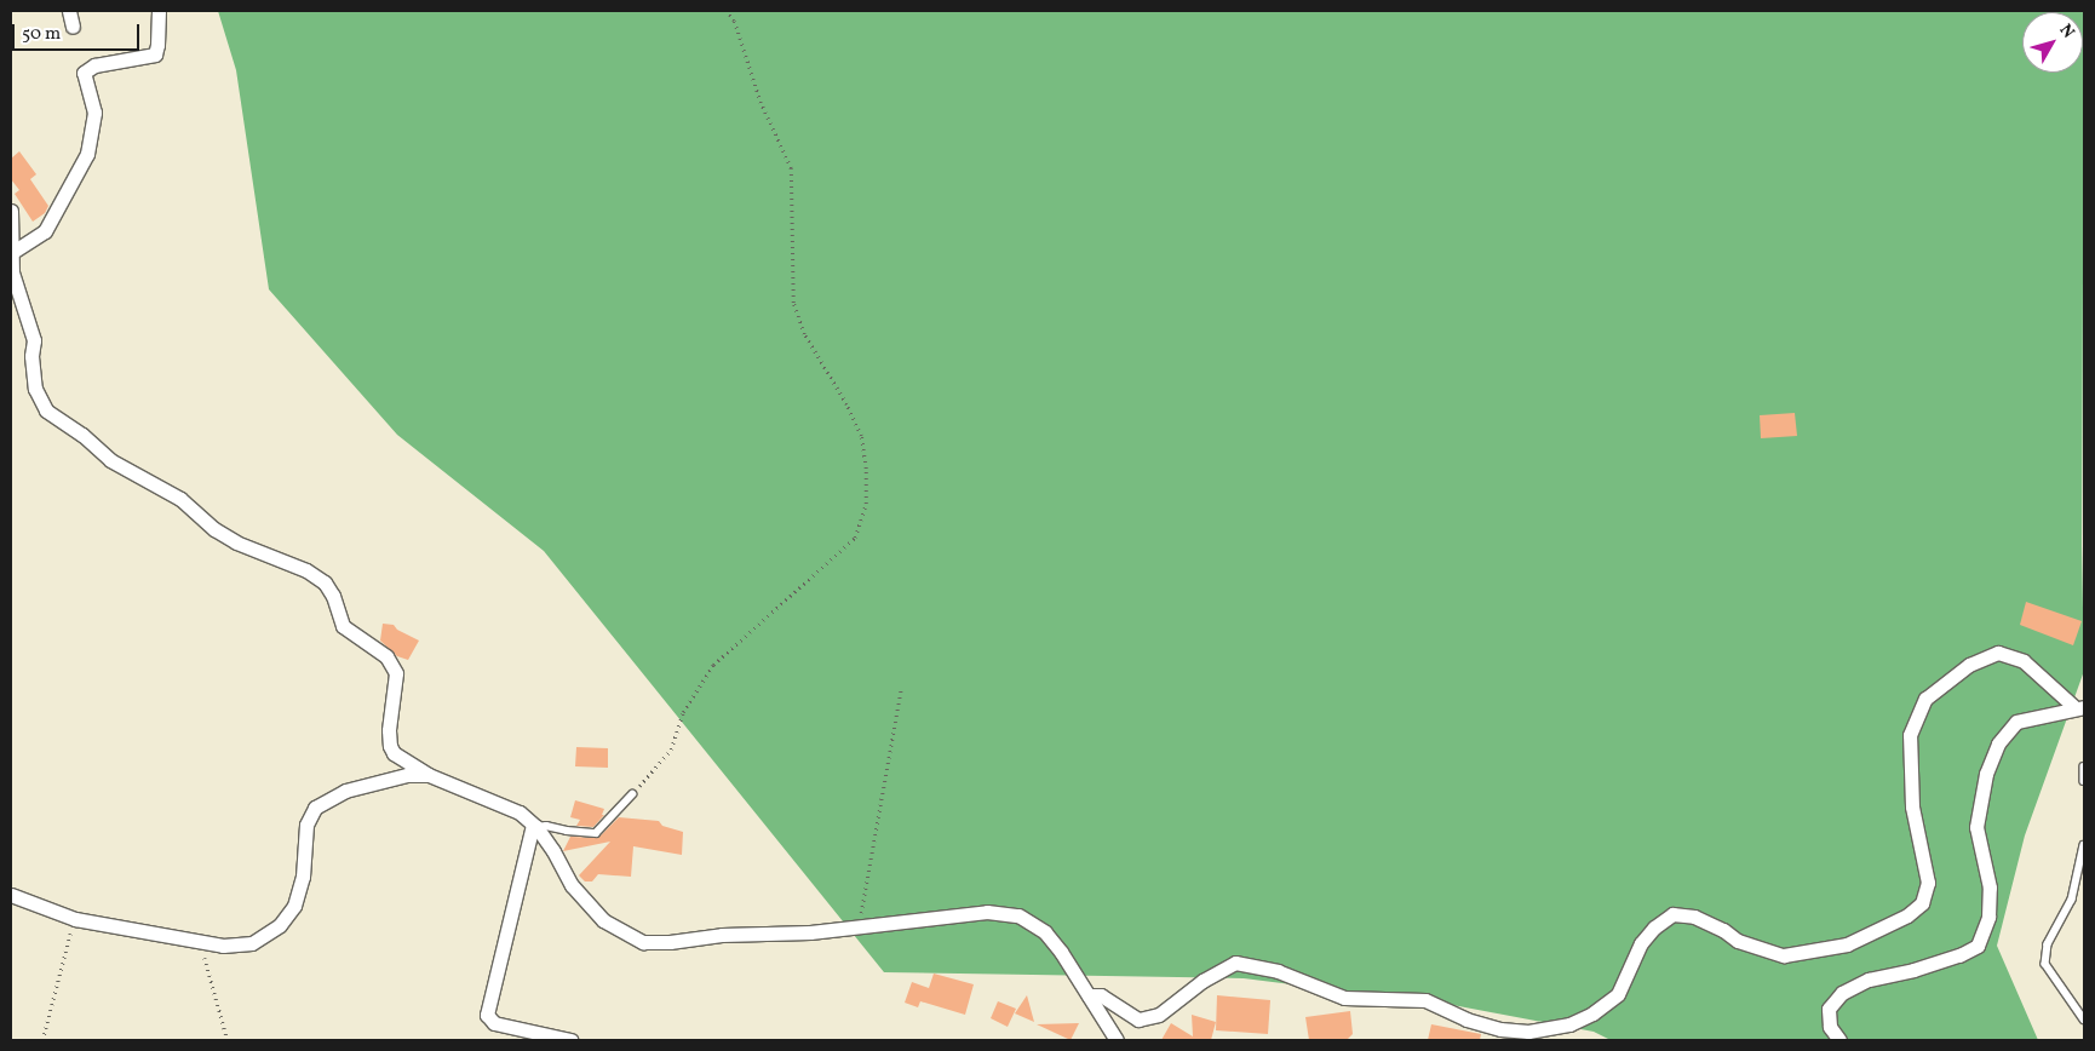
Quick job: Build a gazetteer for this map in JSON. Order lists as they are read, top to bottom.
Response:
{
  "scale_bar": "50 m",
  "north": "top right"
}
